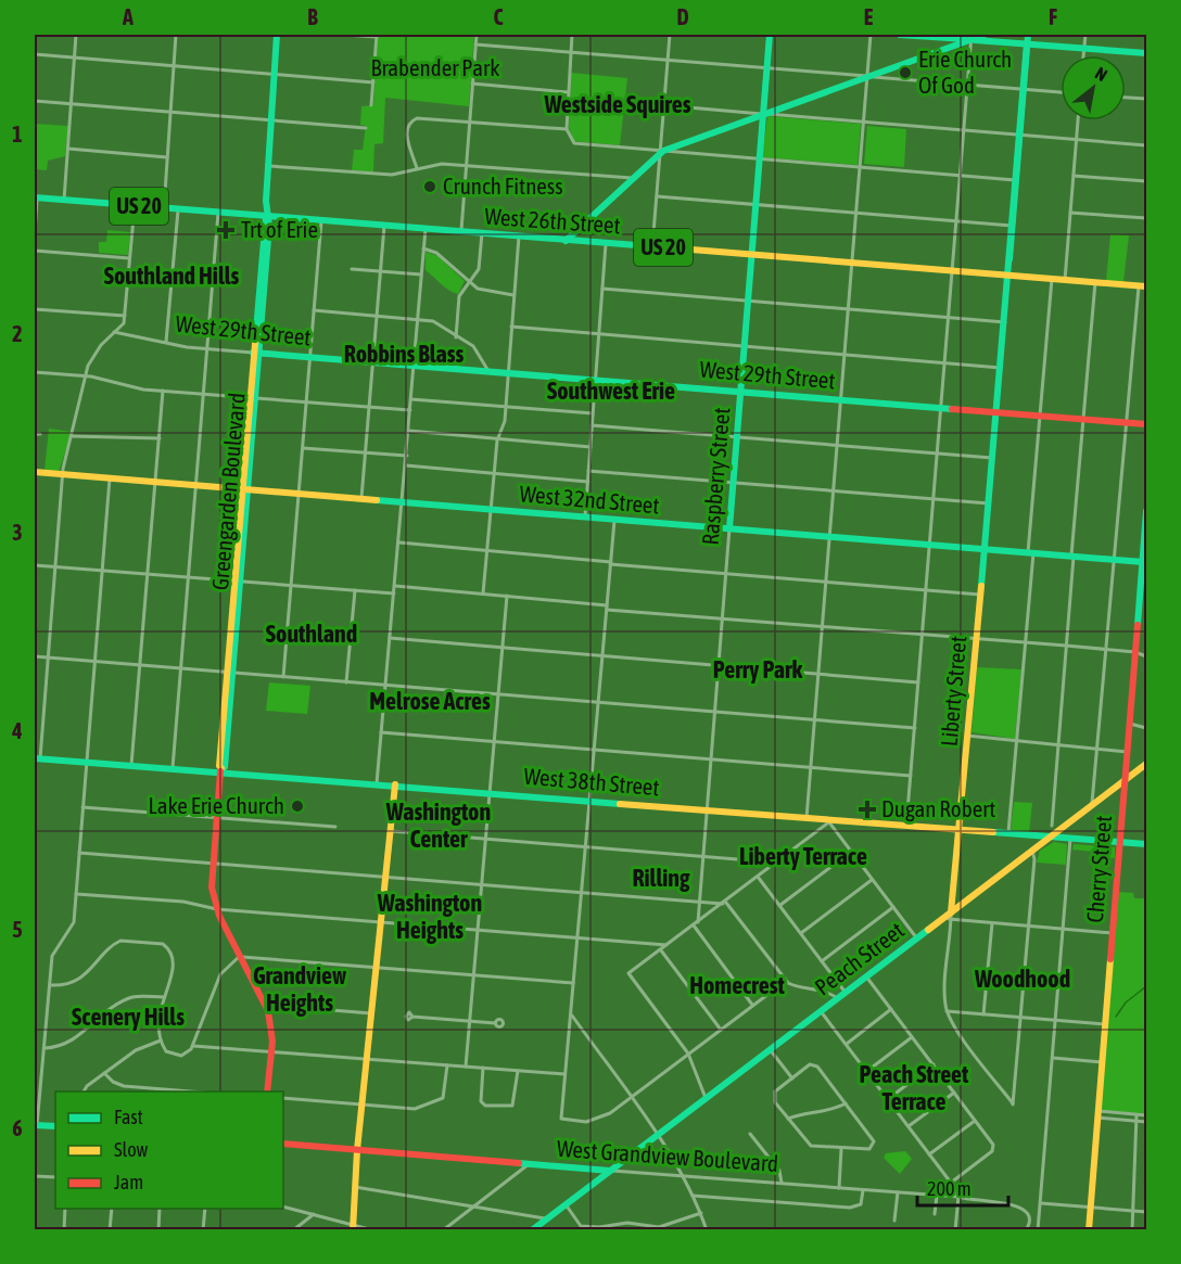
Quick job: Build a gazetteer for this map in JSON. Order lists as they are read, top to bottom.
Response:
{
  "streets": {
    "street": [
      "US 20",
      "West 26th Street",
      "West 29th Street",
      "Raspberry Street",
      "Greengarden Boulevard",
      "West 32nd Street",
      "Liberty Street",
      "West 38th Street",
      "Cherry Street",
      "Peach Street",
      "West Grandview Boulevard"
    ]
  },
  "crossings": [
    ["West 26th Street", "Raspberry Street"],
    ["West 26th Street", "Greengarden Boulevard"],
    ["West 26th Street", "Liberty Street"],
    ["West 29th Street", "Raspberry Street"],
    ["West 29th Street", "Greengarden Boulevard"],
    ["West 29th Street", "Liberty Street"],
    ["Raspberry Street", "West 32nd Street"],
    ["Raspberry Street", "West 38th Street"],
    ["Greengarden Boulevard", "West 32nd Street"],
    ["Greengarden Boulevard", "West 38th Street"],
    ["West 32nd Street", "Liberty Street"],
    ["West 32nd Street", "Cherry Street"],
    ["Liberty Street", "West 38th Street"],
    ["Liberty Street", "Peach Street"],
    ["West 38th Street", "Cherry Street"],
    ["West 38th Street", "Peach Street"],
    ["Cherry Street", "Peach Street"],
    ["Peach Street", "West Grandview Boulevard"]
  ],
  "districts": [
    "Westside Squires",
    "Southland Hills",
    "Robbins Blass",
    "Southwest Erie",
    "Southland",
    "Perry Park",
    "Melrose Acres",
    "Washington Center",
    "Liberty Terrace",
    "Rilling",
    "Washington Heights",
    "Grandview Heights",
    "Woodhood",
    "Homecrest",
    "Scenery Hills",
    "Peach Street Terrace"
  ],
  "parks": ["Brabender Park"],
  "places": {
    "other": ["Erie Church Of God", "Crunch Fitness", "Lake Erie Church"],
    "health": ["Trt of Erie", "Dugan Robert"]
  },
  "legend": ["Fast", "Slow", "Jam"],
  "scale_bar": "200 m",
  "north": "top right",
  "grid": {
    "columns": [
      "A",
      "B",
      "C",
      "D",
      "E",
      "F"
    ],
    "rows": [
      "1",
      "2",
      "3",
      "4",
      "5",
      "6"
    ]
  }
}
